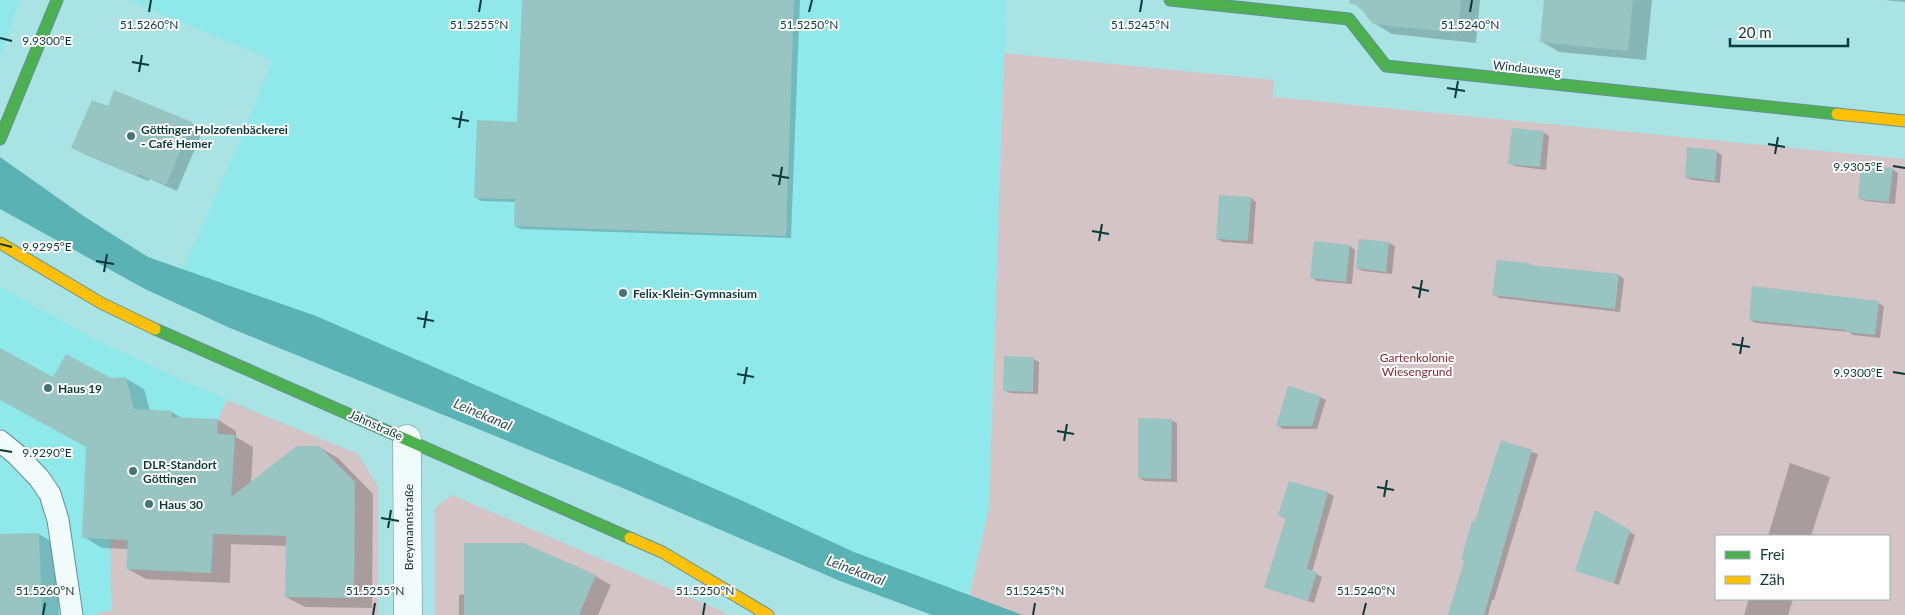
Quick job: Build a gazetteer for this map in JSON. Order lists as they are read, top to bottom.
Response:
{
  "streets": {
    "street": ["Windausweg", "Jahnstraße", "Breymannstraße"]
  },
  "crossings": [
    ["Jahnstraße", "Breymannstraße"]
  ],
  "water": ["Leinekanal"],
  "parks": ["Gartenkolonie Wiesengrund"],
  "places": [
    "Göttinger Holzofenbäckerei - Café Hemer",
    "Felix-Klein-Gymnasium",
    "Haus 19",
    "DLR-Standort Göttingen",
    "Haus 30"
  ],
  "legend": ["Frei", "Zäh"],
  "scale_bar": "20 m",
  "coordinates": [
    "51.5260°N",
    "51.5255°N",
    "51.5250°N",
    "51.5245°N",
    "51.5240°N",
    "9.9300°E",
    "9.9305°E",
    "9.9295°E",
    "9.9290°E"
  ]
}
